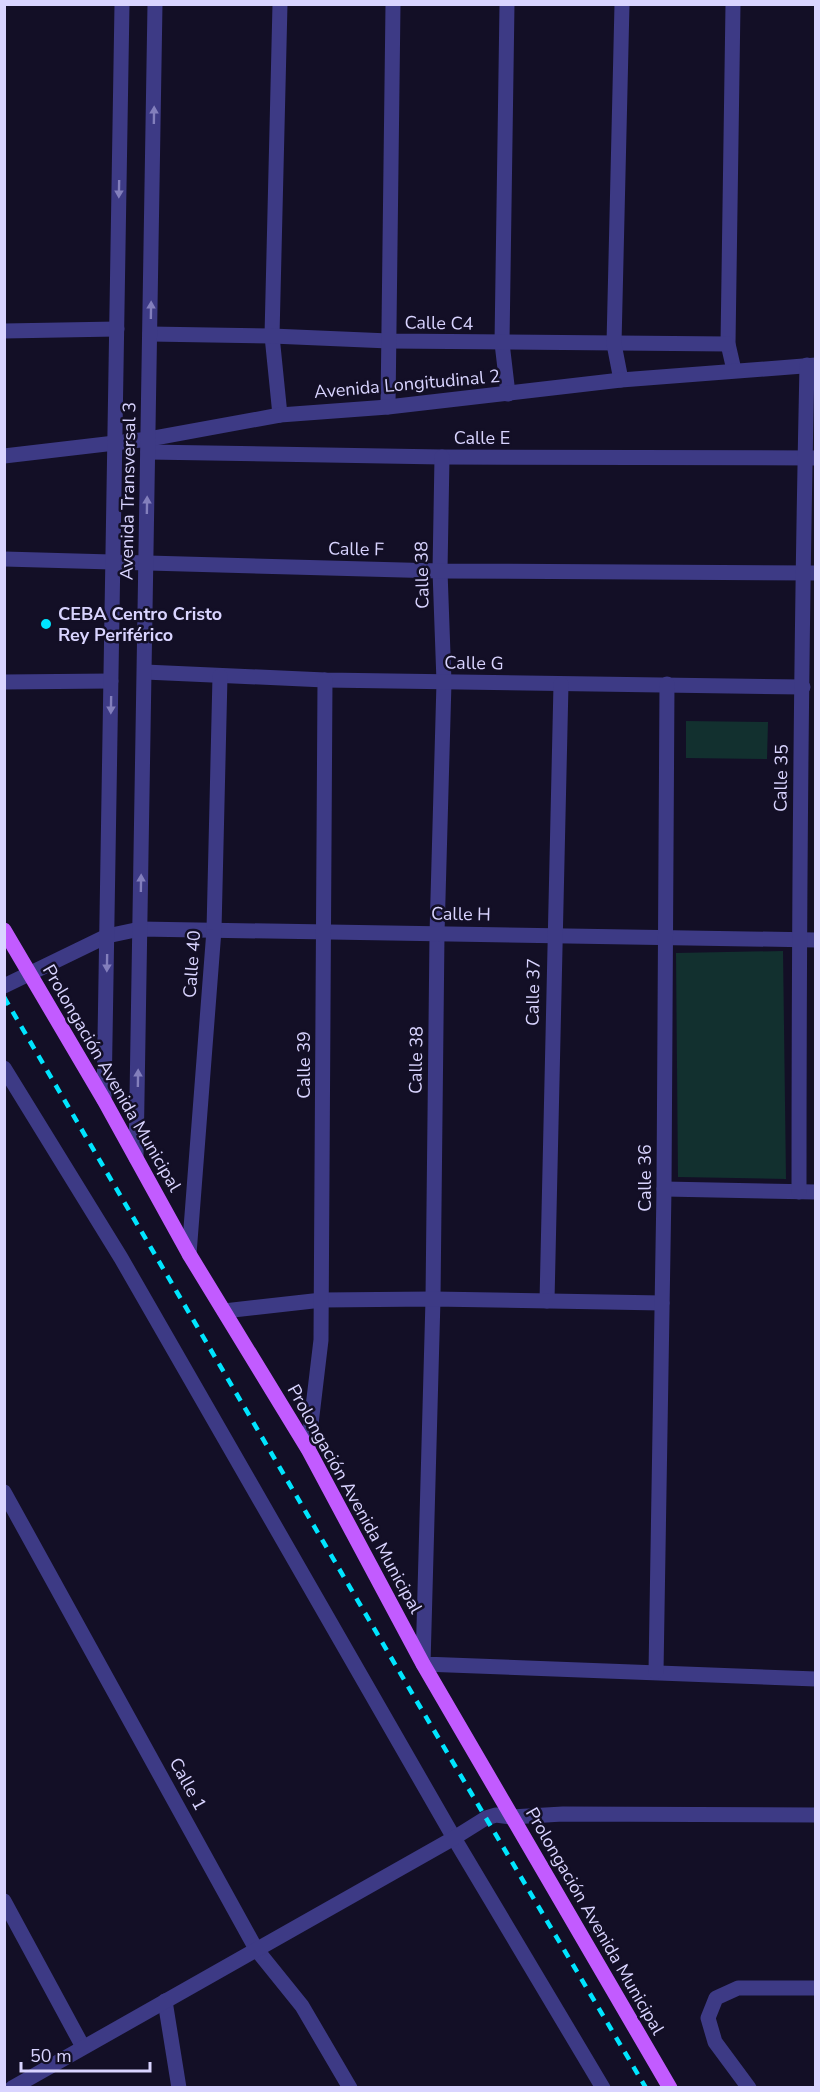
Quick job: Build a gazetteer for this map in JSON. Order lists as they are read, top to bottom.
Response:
{
  "streets": {
    "main road": ["Prolongación Avenida Municipal"],
    "street": [
      "Calle C4",
      "Avenida Longitudinal 2",
      "Calle E",
      "Avenida Transversal 3",
      "Calle F",
      "Calle 38",
      "Calle G",
      "Calle 35",
      "Calle H",
      "Calle 40",
      "Calle 37",
      "Calle 39",
      "Calle 36",
      "Calle 1"
    ]
  },
  "crossings": [
    ["Calle C4", "Avenida Transversal 3"],
    ["Avenida Longitudinal 2", "Calle E"],
    ["Avenida Longitudinal 2", "Avenida Transversal 3"],
    ["Avenida Longitudinal 2", "Calle 35"],
    ["Calle E", "Avenida Transversal 3"],
    ["Calle E", "Calle 38"],
    ["Calle E", "Calle 35"],
    ["Avenida Transversal 3", "Calle F"],
    ["Avenida Transversal 3", "Calle G"],
    ["Avenida Transversal 3", "Calle H"],
    ["Avenida Transversal 3", "Prolongación Avenida Municipal"],
    ["Calle F", "Calle 38"],
    ["Calle F", "Calle 35"],
    ["Calle 38", "Calle G"],
    ["Calle 38", "Calle H"],
    ["Calle 38", "Prolongación Avenida Municipal"],
    ["Calle G", "Calle 35"],
    ["Calle G", "Calle 40"],
    ["Calle G", "Calle 37"],
    ["Calle G", "Calle 39"],
    ["Calle G", "Calle 36"],
    ["Calle 35", "Calle H"],
    ["Calle H", "Calle 40"],
    ["Calle H", "Calle 37"],
    ["Calle H", "Calle 39"],
    ["Calle H", "Prolongación Avenida Municipal"],
    ["Calle H", "Calle 36"],
    ["Calle 40", "Prolongación Avenida Municipal"],
    ["Calle 39", "Prolongación Avenida Municipal"]
  ],
  "places": ["CEBA Centro Cristo Rey Periférico"],
  "scale_bar": "50 m"
}
